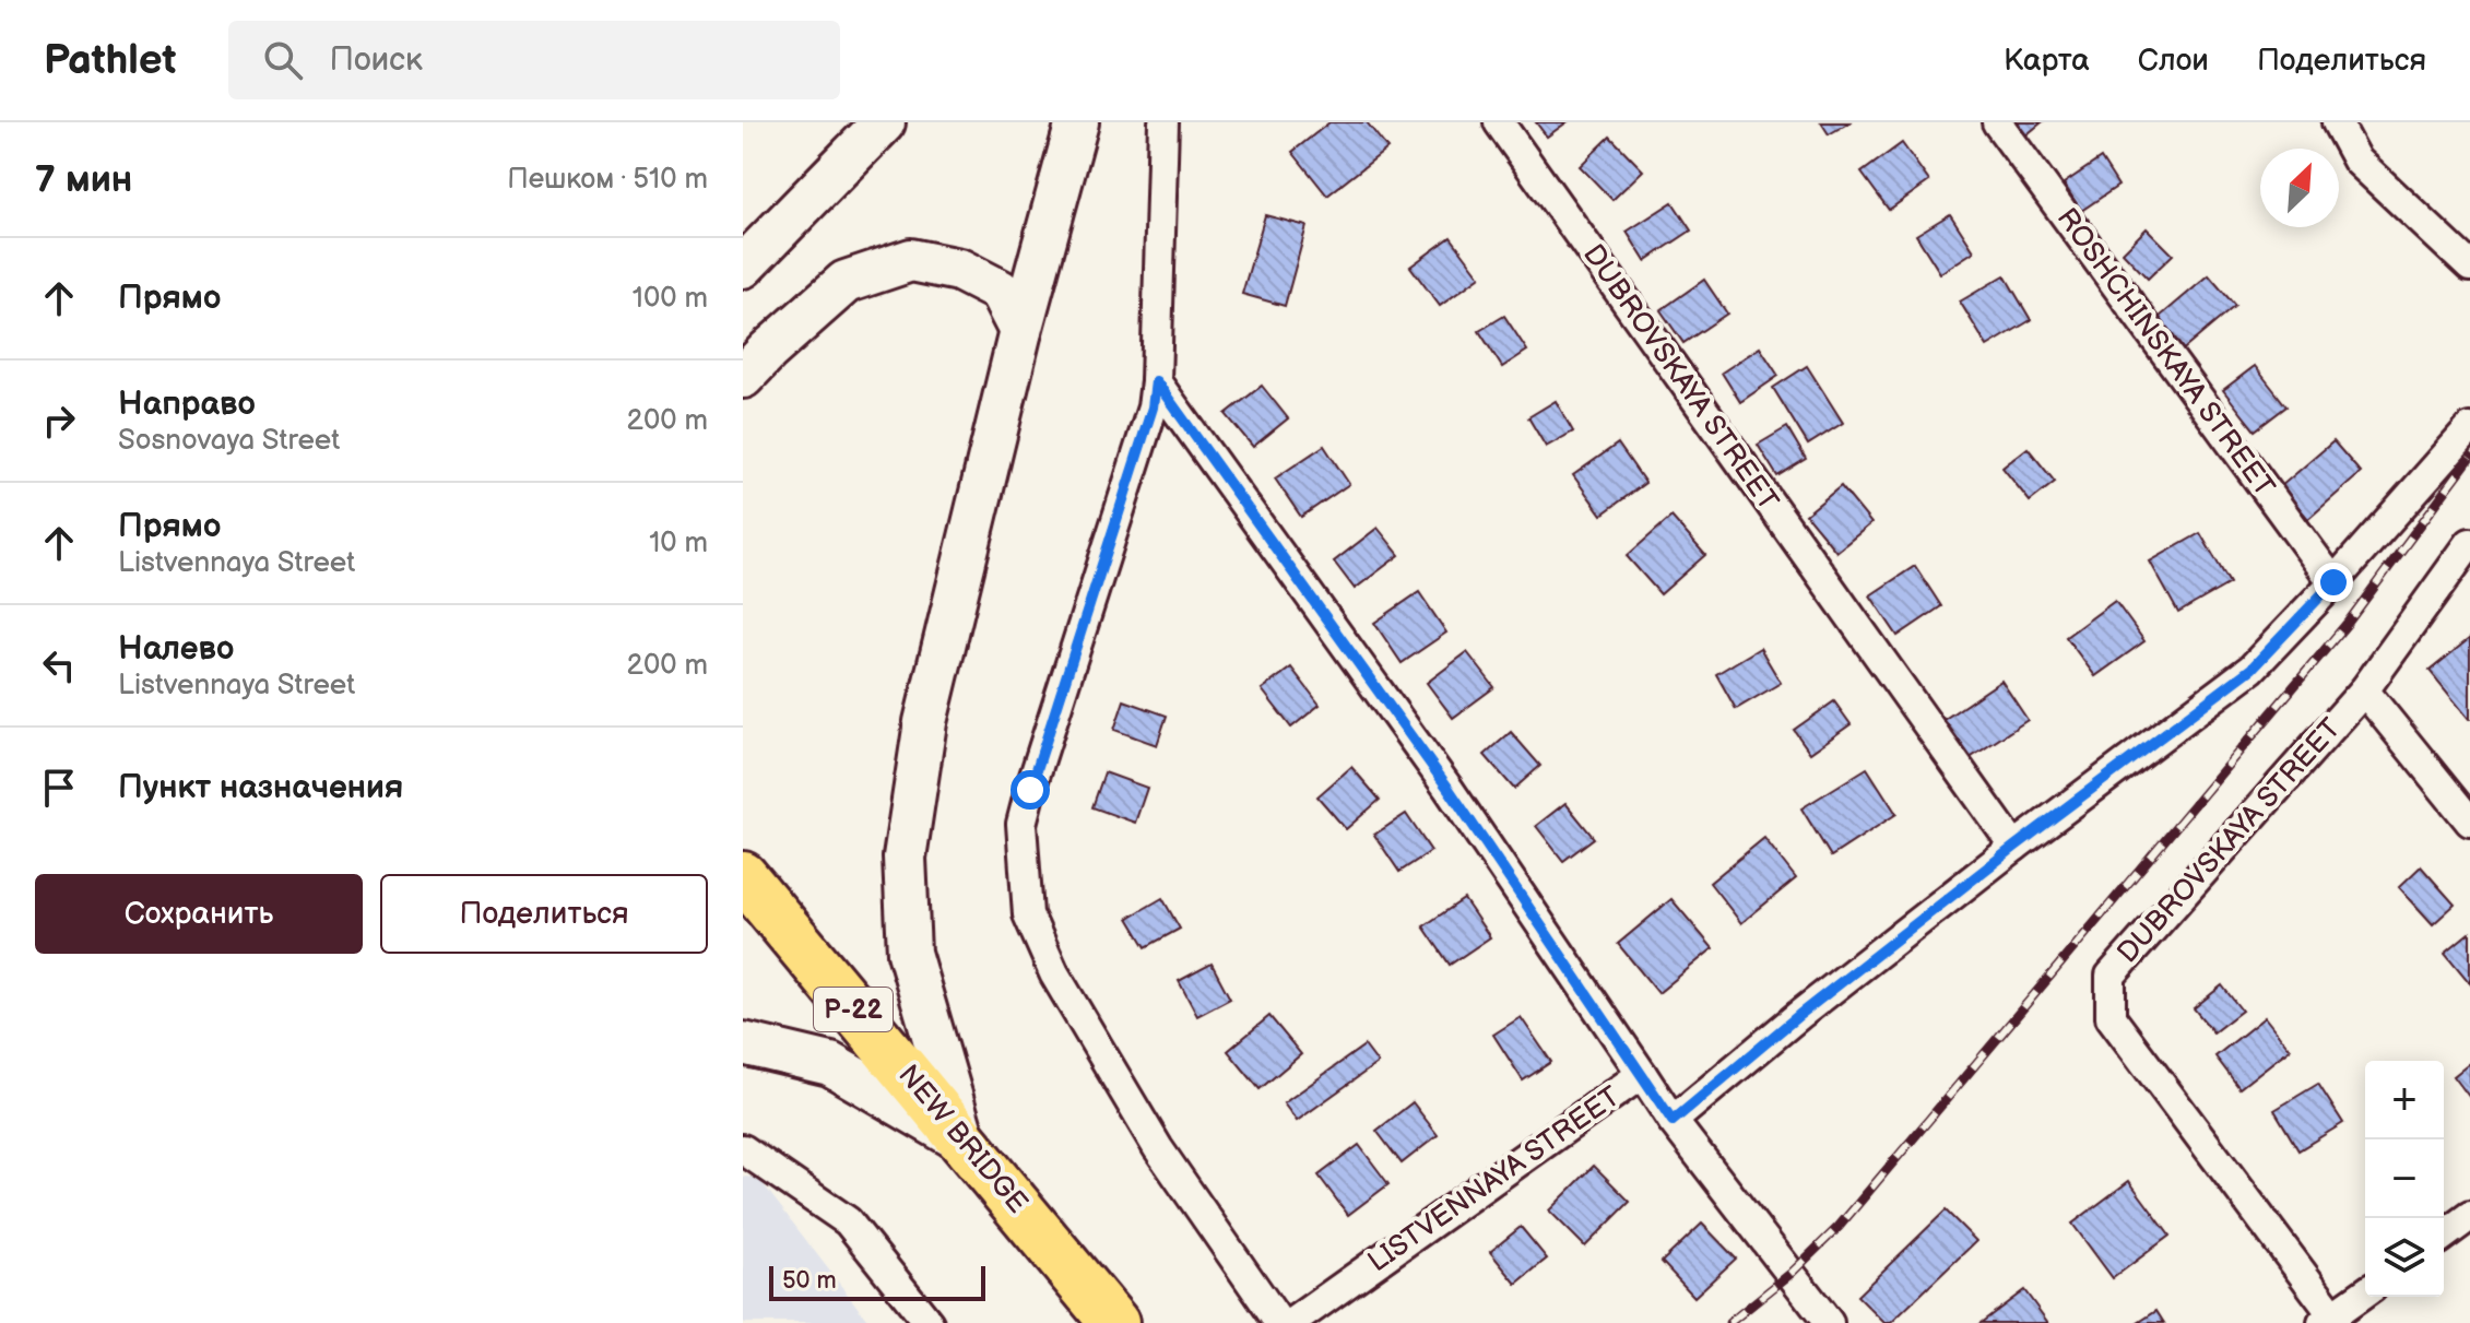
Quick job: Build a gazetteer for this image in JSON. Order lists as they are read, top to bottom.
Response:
{
  "streets": {
    "highway": ["Р-22", "NEW BRIDGE"],
    "street": ["ROSHCHINSKAYA STREET", "DUBROVSKAYA STREET", "LISTVENNAYA STREET"]
  },
  "scale_bar": "50 m",
  "north": "top right",
  "page": {
    "header": "Pathlet",
    "search": "Поиск",
    "nav": ["Карта", "Слои", "Поделиться"],
    "heading": ["7 мин", "Пешком · 510 m"],
    "list": [
      ["Прямо", "100 m"],
      ["Направо", "Sosnovaya Street", "200 m"],
      ["Прямо", "Listvennaya Street", "10 m"],
      ["Налево", "Listvennaya Street", "200 m"],
      "Пункт назначения"
    ],
    "buttons": ["Сохранить", "Поделиться"],
    "map_buttons": ["+", "−"],
    "scale": "50 m"
  }
}
